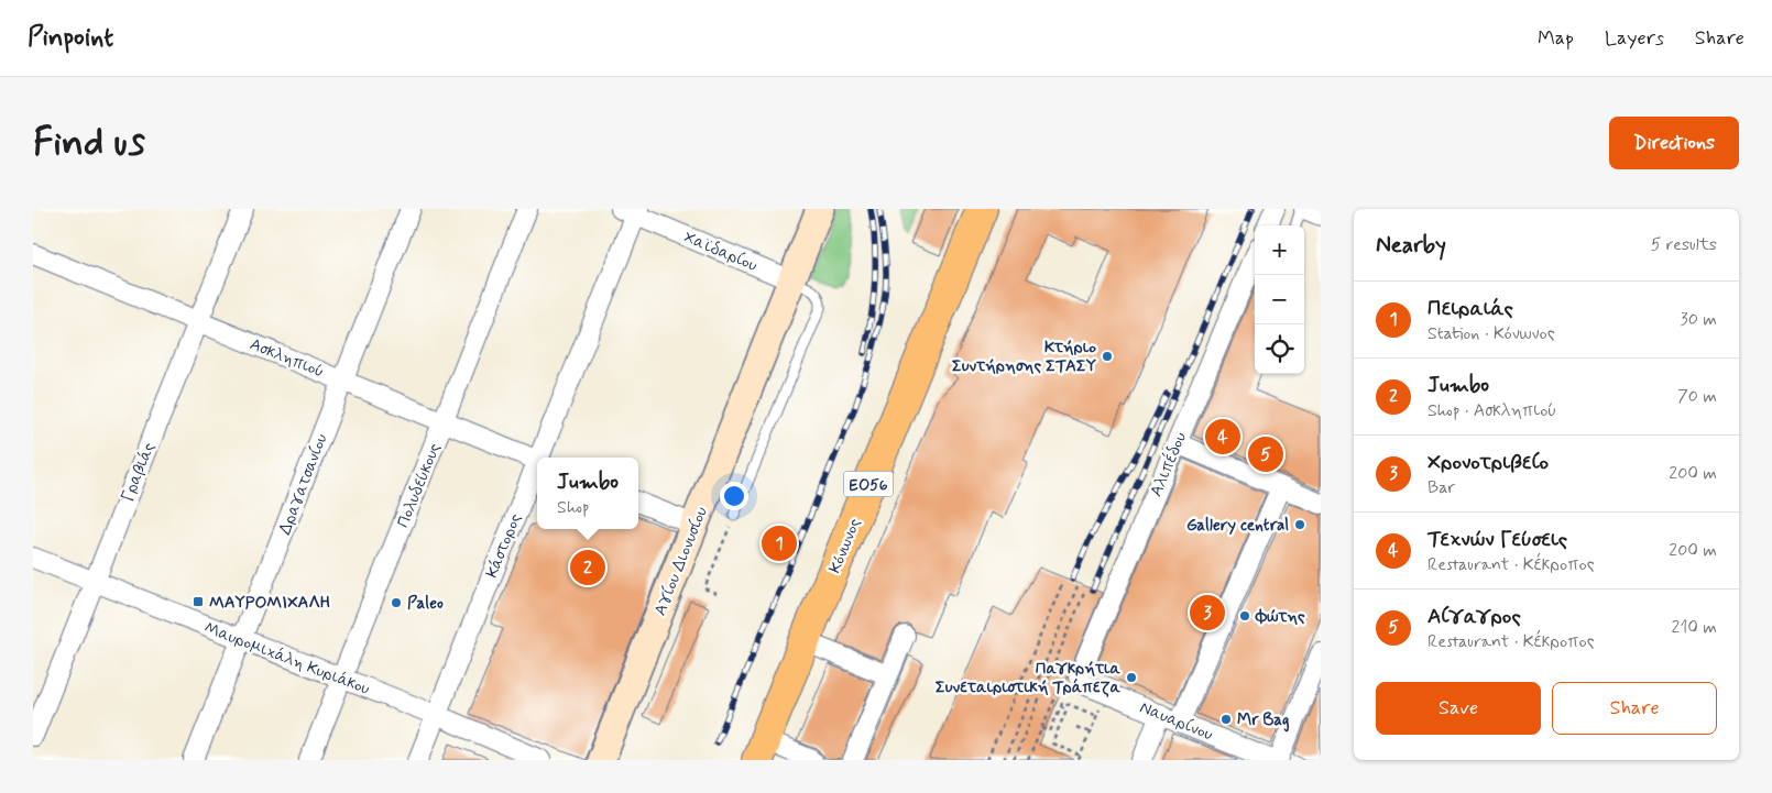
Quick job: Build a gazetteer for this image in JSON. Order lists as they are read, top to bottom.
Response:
{
  "streets": {
    "main road": ["ΕΟ56", "Κόνωνος", "Αγίου Διονυσίου"],
    "street": [
      "Χαϊδαρίου",
      "Ασκληπιού",
      "Αλιπέδου",
      "Γραβιάς",
      "Δραγατσανίου",
      "Πολυδεύκους",
      "Κάστορος",
      "Μαυρομιχάλη Κυριάκου",
      "Ναυαρίνου"
    ]
  },
  "crossings": [
    ["Χαϊδαρίου", "Κάστορος"],
    ["Χαϊδαρίου", "Αγίου Διονυσίου"],
    ["Ασκληπιού", "Γραβιάς"],
    ["Ασκληπιού", "Δραγατσανίου"],
    ["Ασκληπιού", "Πολυδεύκους"],
    ["Αλιπέδου", "Ναυαρίνου"],
    ["Γραβιάς", "Μαυρομιχάλη Κυριάκου"],
    ["Δραγατσανίου", "Μαυρομιχάλη Κυριάκου"],
    ["Πολυδεύκους", "Μαυρομιχάλη Κυριάκου"],
    ["Κάστορος", "Μαυρομιχάλη Κυριάκου"]
  ],
  "places": {
    "other": [
      "Κτήριο Συντήρησης ΣΤΑΣΥ",
      "Gallery central",
      "Paleo",
      "Φώτης",
      "Παγκρήτια Συνεταιριστική Τράπεζα",
      "Mr Bag"
    ],
    "transit": ["ΜΑΥΡΟΜΙΧΑΛΗ"]
  },
  "page": {
    "header": "Pinpoint",
    "nav": ["Map", "Layers", "Share"],
    "buttons": [
      "Directions",
      ["Save", "Share"]
    ],
    "title": "Find us",
    "heading": ["Nearby", "5 results"],
    "map_buttons": ["+", "−"],
    "list": [
      {
        "mark": "1",
        "name": "Πειραιάς",
        "note": "Station · Κόνωνος",
        "value": "30 m"
      },
      {
        "mark": "2",
        "name": "Jumbo",
        "note": "Shop · Ασκληπιού",
        "value": "70 m"
      },
      {
        "mark": "3",
        "name": "Χρονοτριβείο",
        "note": "Bar",
        "value": "200 m"
      },
      {
        "mark": "4",
        "name": "Τεχνών Γεύσεις",
        "note": "Restaurant · Κέκροπος",
        "value": "200 m"
      },
      {
        "mark": "5",
        "name": "Αίγαγρος",
        "note": "Restaurant · Κέκροπος",
        "value": "210 m"
      }
    ],
    "pins": [
      "4",
      "5",
      "1",
      "2",
      "3"
    ],
    "popup": ["Jumbo", "Shop"]
  }
}
